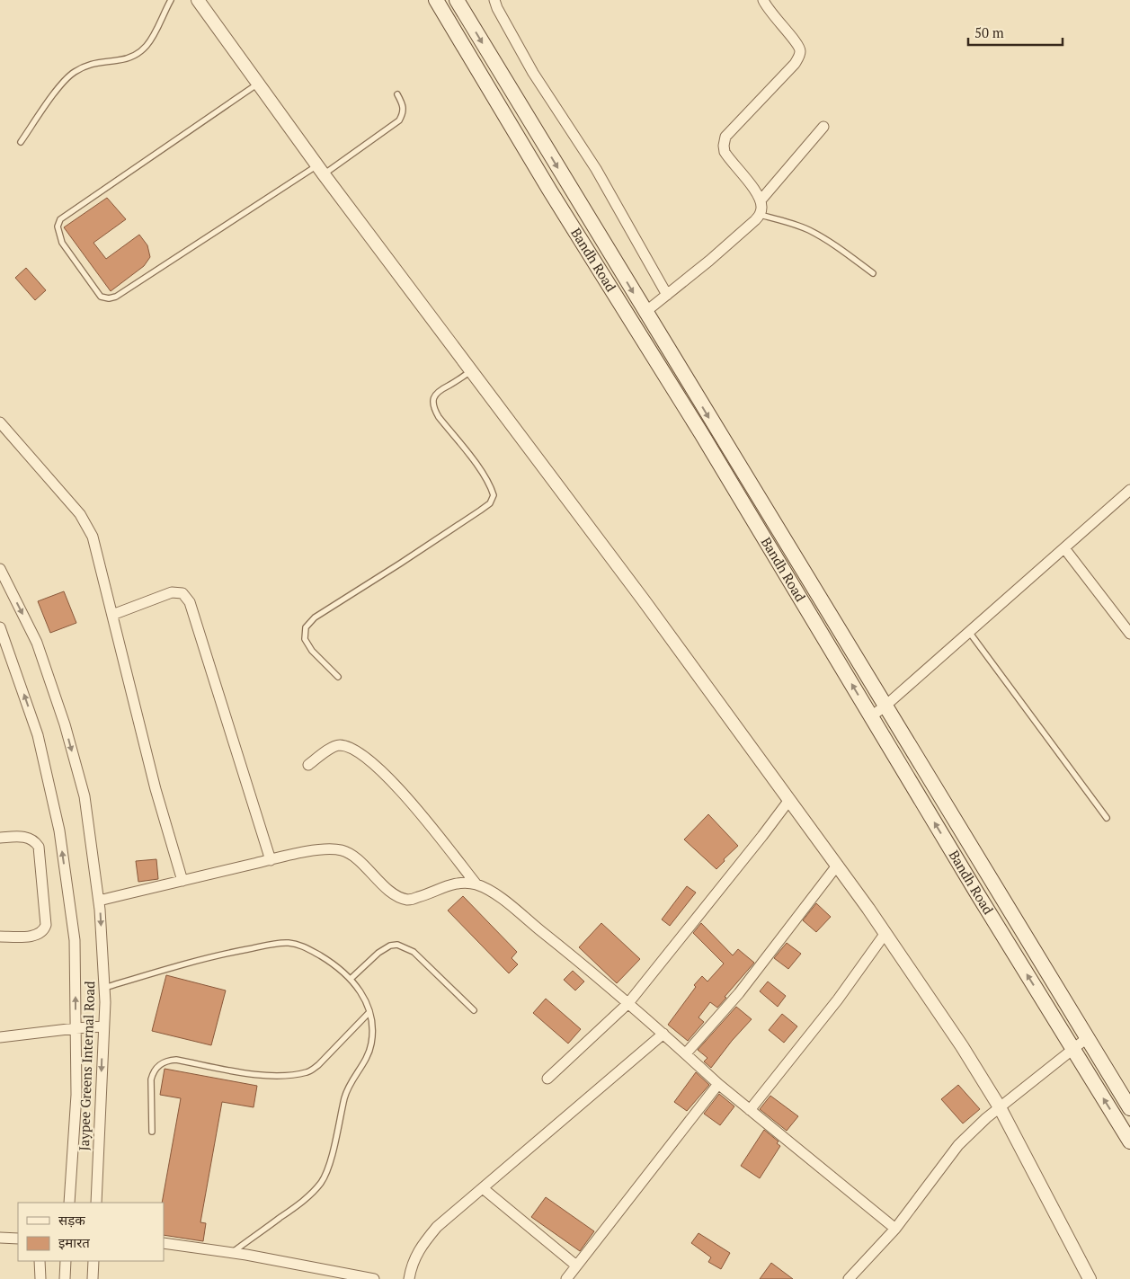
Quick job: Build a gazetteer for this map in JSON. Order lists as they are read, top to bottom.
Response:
{
  "streets": {
    "main road": ["Bandh Road"],
    "street": ["Jaypee Greens Internal Road"]
  },
  "legend": ["सड़क", "इमारत"],
  "scale_bar": "50 m"
}
